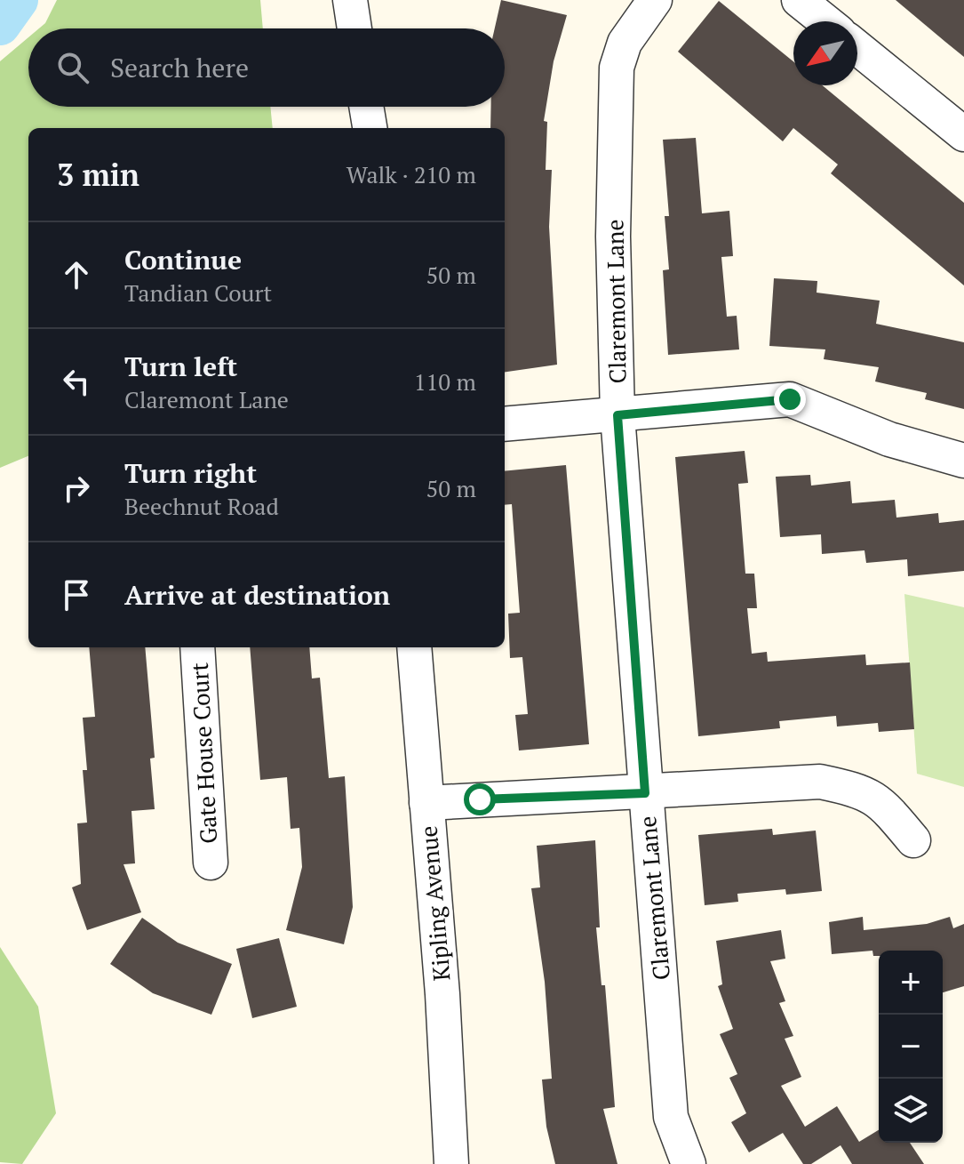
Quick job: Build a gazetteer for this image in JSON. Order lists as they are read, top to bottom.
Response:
{
  "streets": {
    "street": ["Claremont Lane", "Gate House Court", "Kipling Avenue"]
  },
  "north": "bottom left",
  "page": {
    "search": "Search here",
    "heading": ["3 min", "Walk · 210 m"],
    "list": [
      ["Continue", "Tandian Court", "50 m"],
      ["Turn left", "Claremont Lane", "110 m"],
      ["Turn right", "Beechnut Road", "50 m"],
      "Arrive at destination"
    ],
    "map_buttons": ["+", "−"]
  }
}
